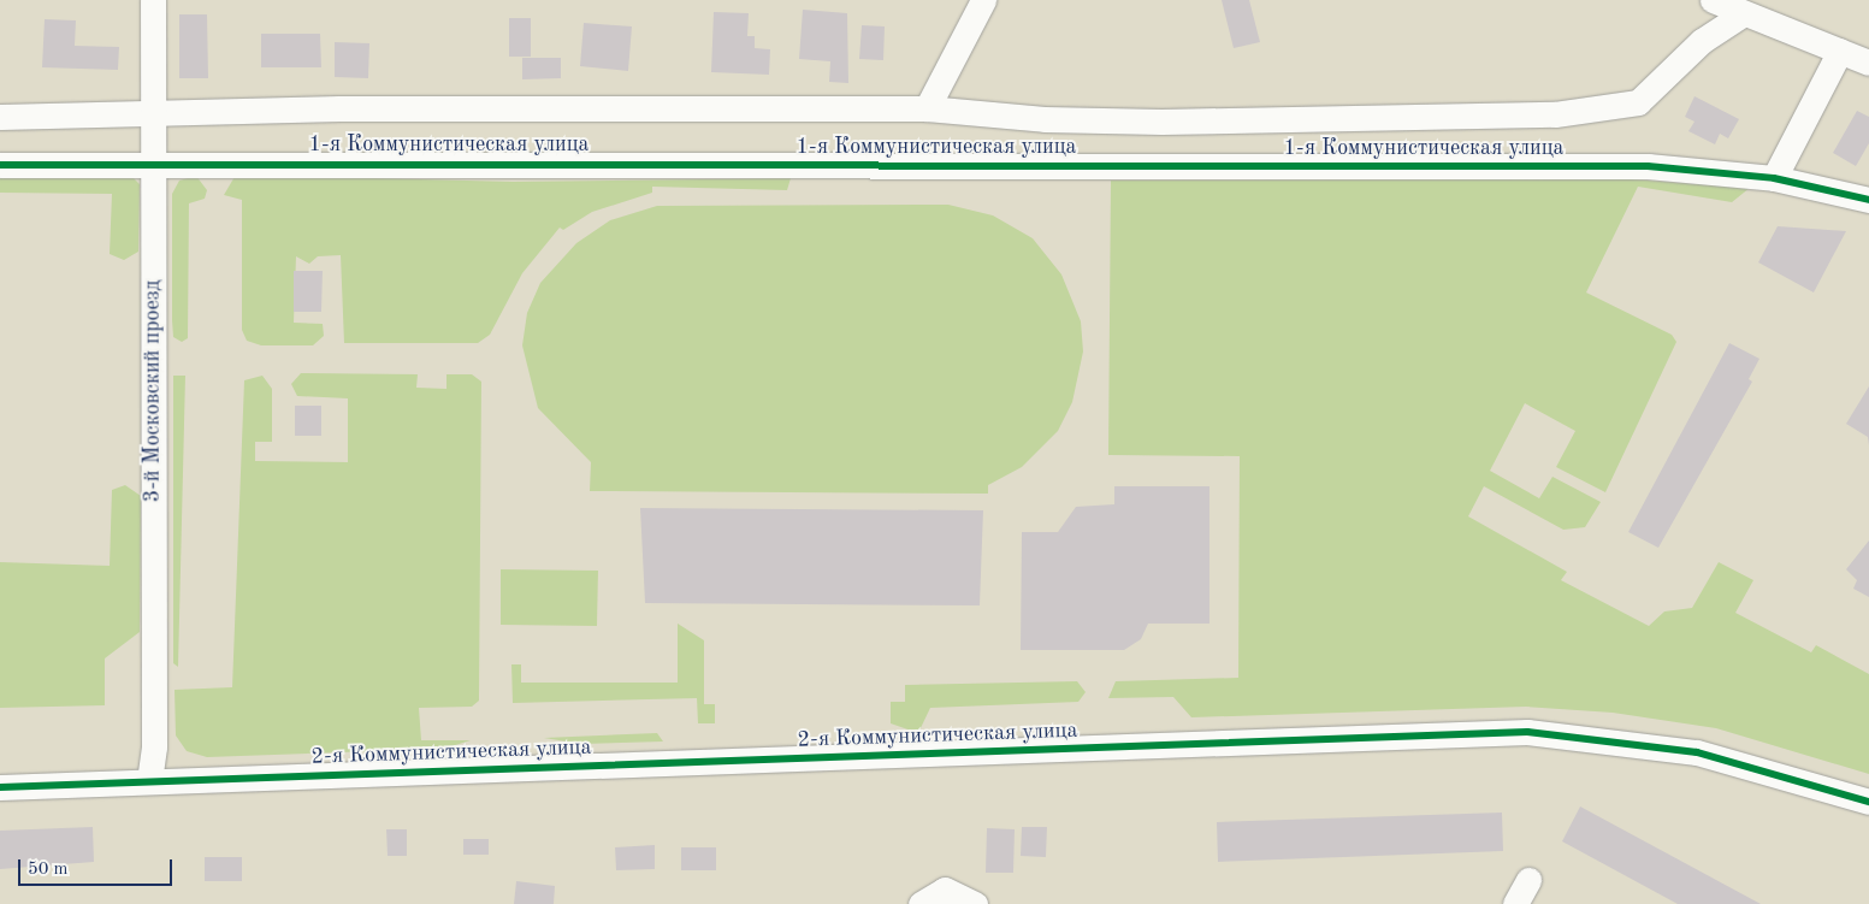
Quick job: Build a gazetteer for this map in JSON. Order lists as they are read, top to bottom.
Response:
{
  "streets": {
    "street": ["1-я Коммунистическая улица", "3-й Московский проезд", "2-я Коммунистическая улица"]
  },
  "crossings": [
    ["1-я Коммунистическая улица", "3-й Московский проезд"],
    ["3-й Московский проезд", "2-я Коммунистическая улица"]
  ],
  "scale_bar": "50 m"
}
